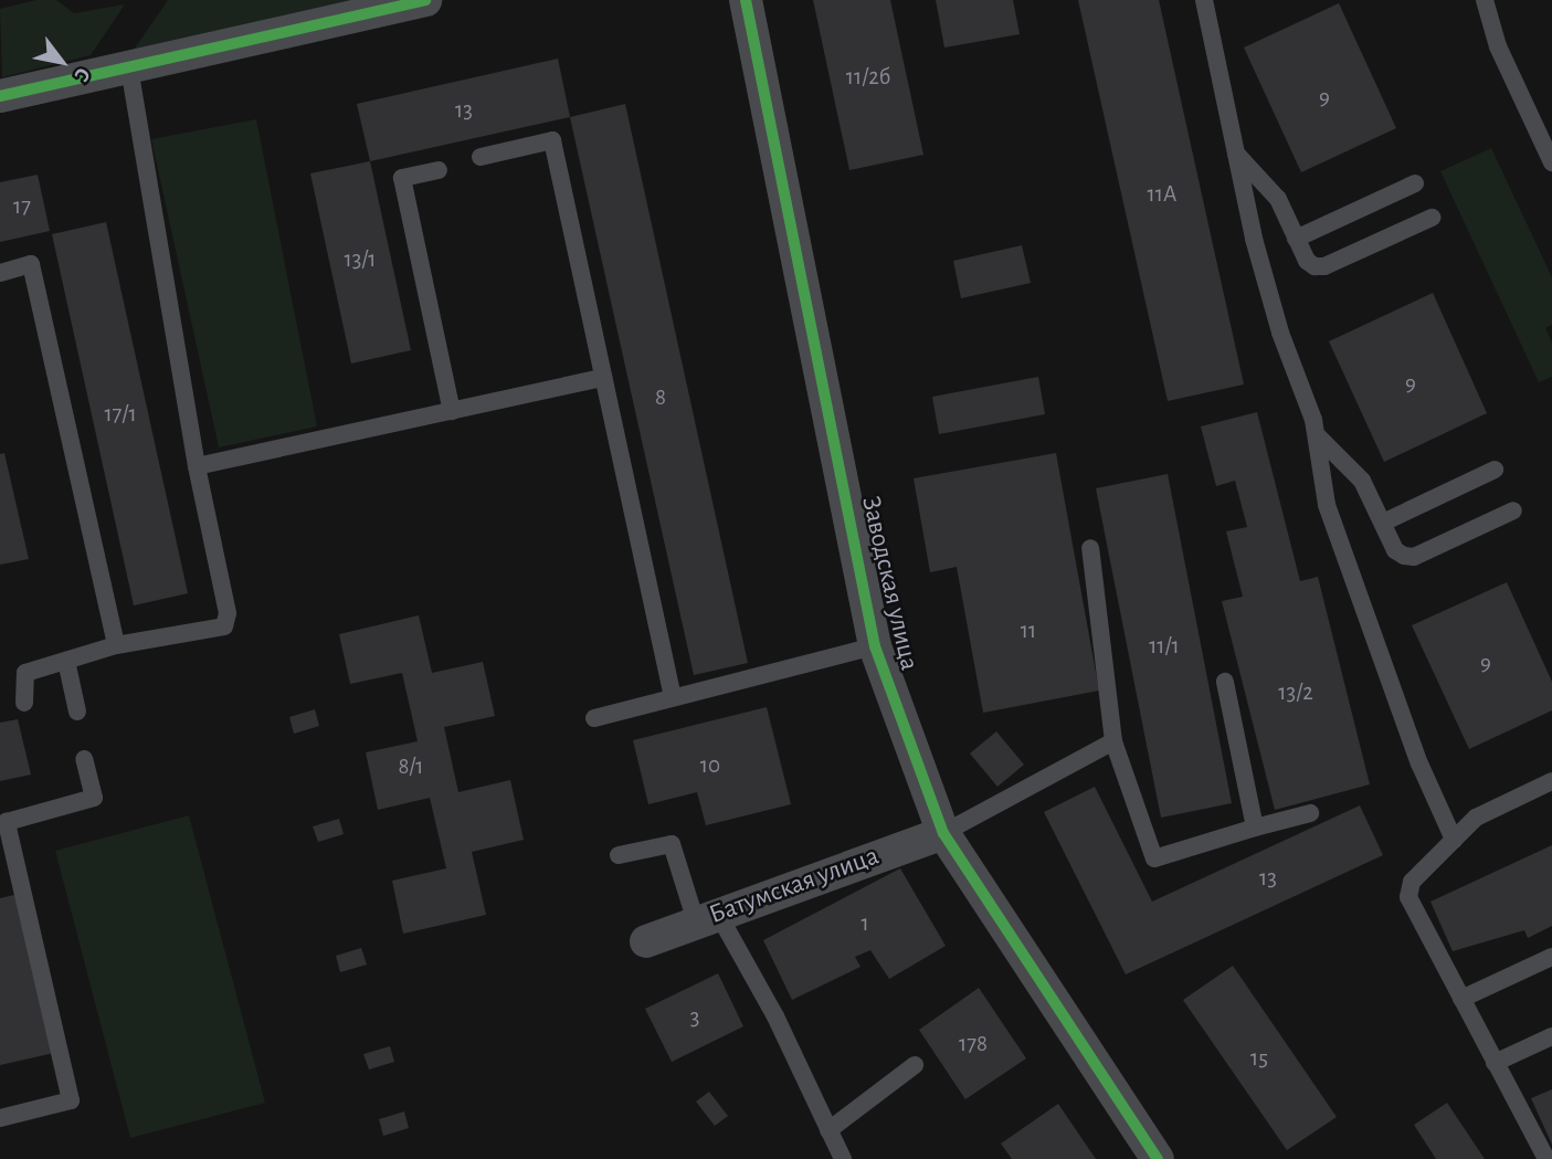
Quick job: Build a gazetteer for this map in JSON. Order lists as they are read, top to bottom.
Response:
{
  "streets": {
    "street": ["Заводская улица", "Батумская улица"]
  },
  "crossings": [
    ["Заводская улица", "Батумская улица"]
  ],
  "house_numbers": [
    "11/2б",
    "9",
    "13",
    "11А",
    "17",
    "13/1",
    "9",
    "8",
    "17/1",
    "11",
    "11/1",
    "9",
    "13/2",
    "10",
    "8/1",
    "13",
    "1",
    "3",
    "178",
    "15"
  ],
  "north": "bottom right"
}
